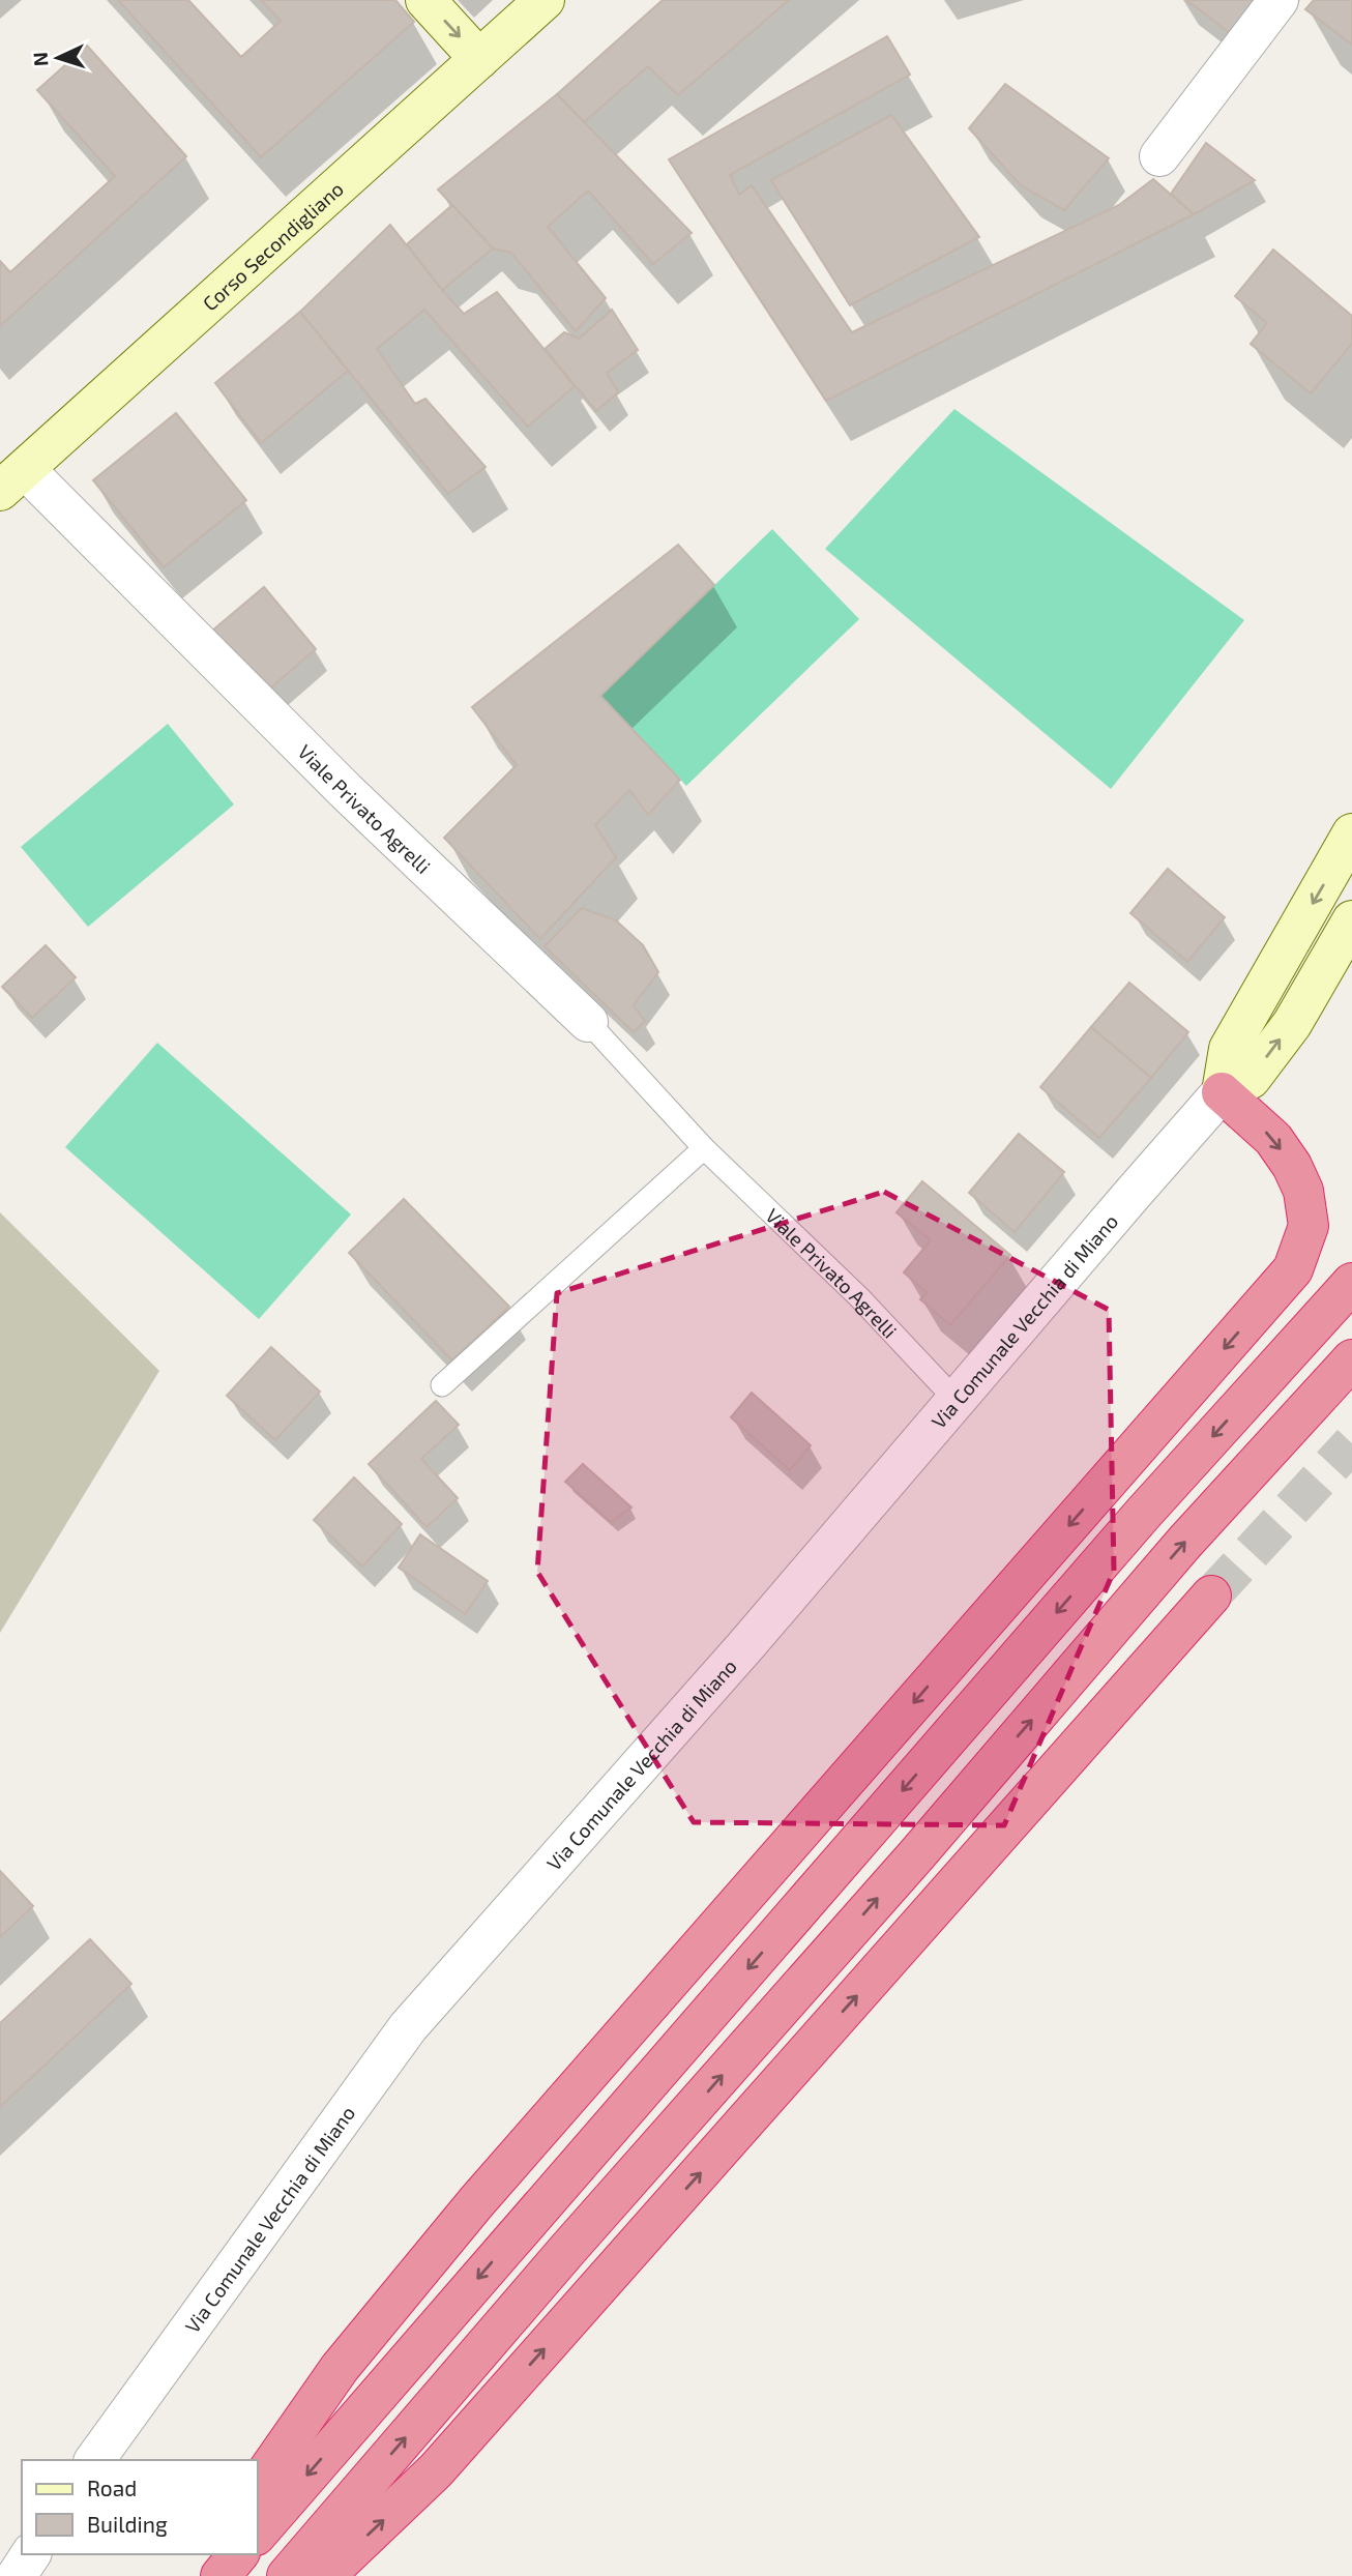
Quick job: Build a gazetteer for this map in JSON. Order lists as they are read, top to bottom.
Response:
{
  "streets": {
    "main road": ["Corso Secondigliano", "Via Comunale Vecchia di Miano"],
    "street": ["Viale Privato Agrelli"]
  },
  "crossings": [
    ["Corso Secondigliano", "Viale Privato Agrelli"],
    ["Viale Privato Agrelli", "Via Comunale Vecchia di Miano"]
  ],
  "legend": ["Road", "Building"],
  "north": "left"
}
